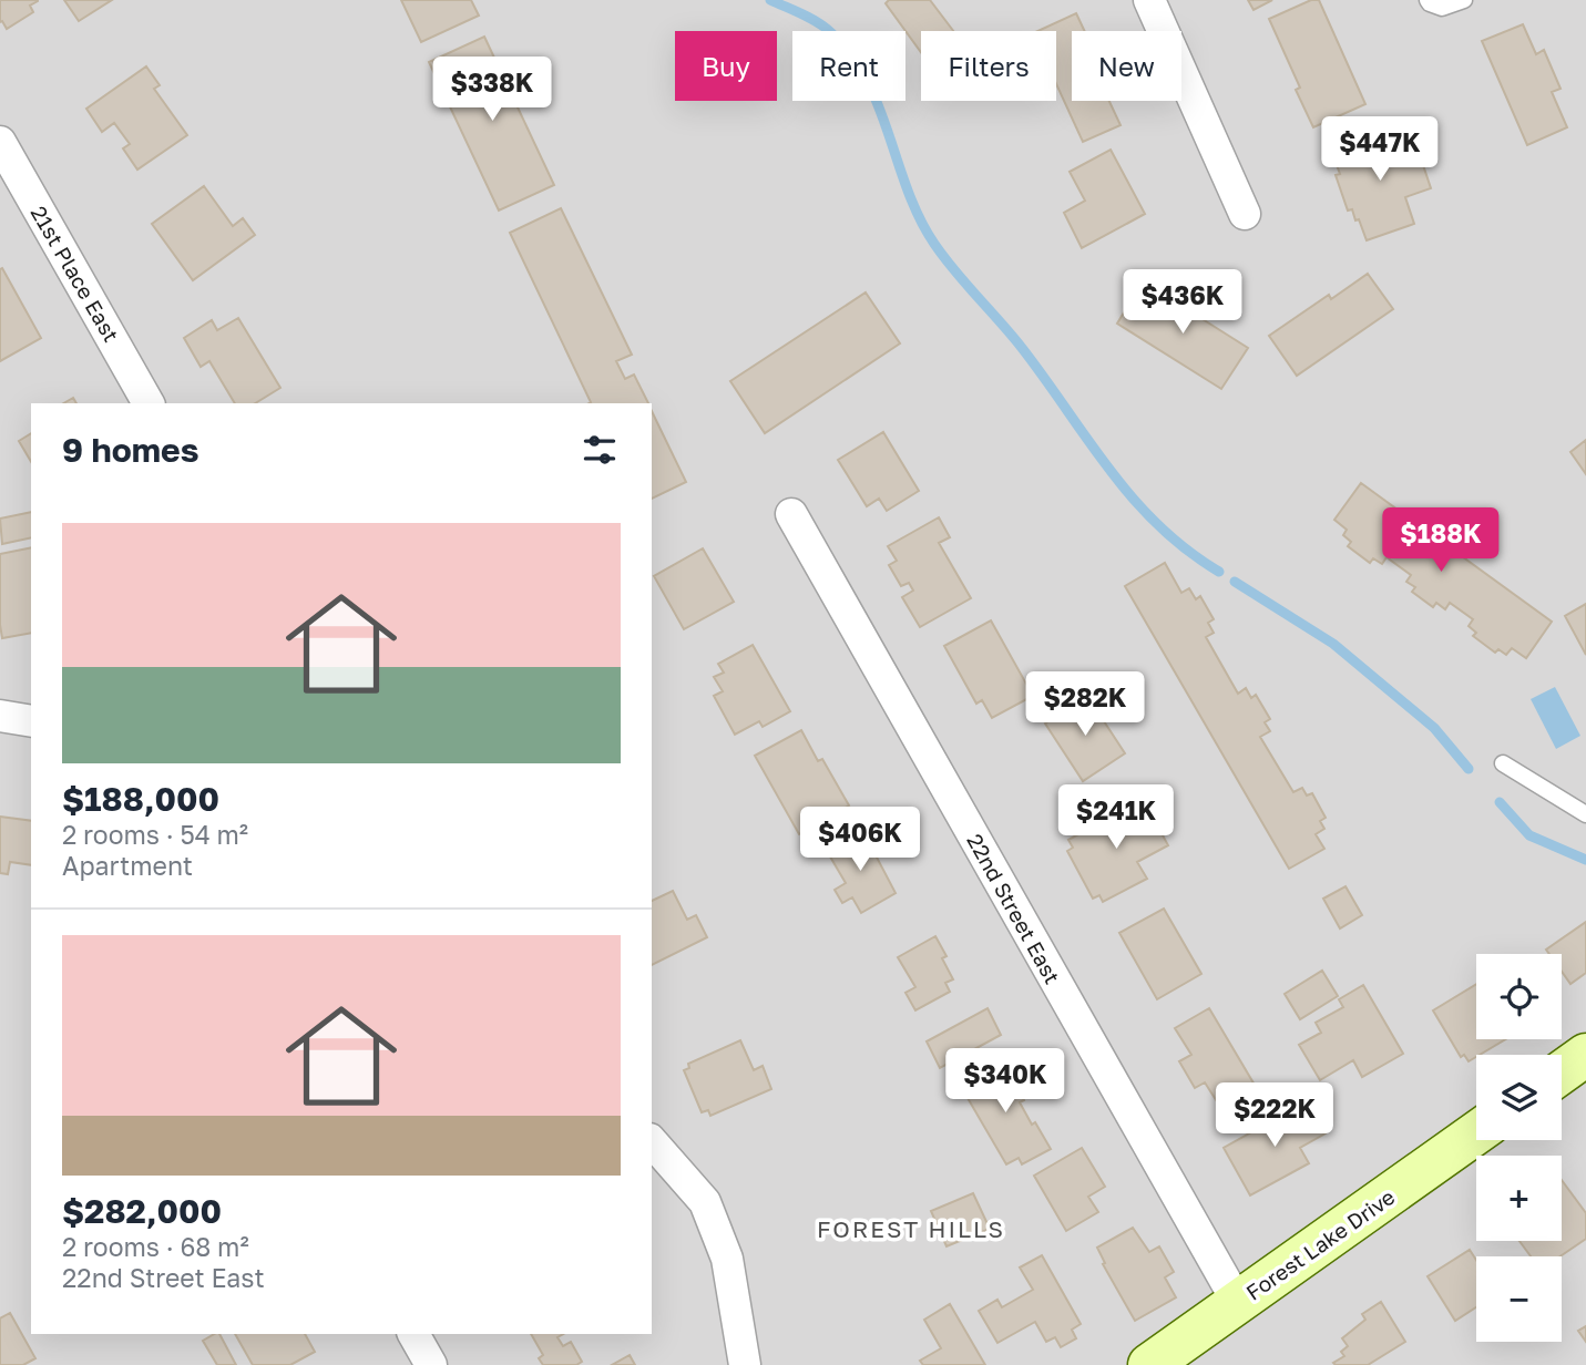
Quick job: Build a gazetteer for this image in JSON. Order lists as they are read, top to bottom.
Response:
{
  "streets": {
    "street": ["21st Place East", "22nd Street East", "Forest Lake Drive"]
  },
  "crossings": [
    ["22nd Street East", "Forest Lake Drive"]
  ],
  "districts": ["FOREST HILLS"],
  "page": {
    "chip": [
      "Buy",
      "Rent",
      "Filters",
      "New"
    ],
    "price": [
      "$338K",
      "$447K",
      "$436K",
      "$188K",
      "$282K",
      "$241K",
      "$406K",
      "$340K",
      "$222K"
    ],
    "heading": "9 homes",
    "list": [
      {
        "name": "$188,000",
        "note": "2 rooms · 54 m² · Apartment"
      },
      {
        "name": "$282,000",
        "note": "2 rooms · 68 m² · 22nd Street East"
      }
    ],
    "map_buttons": ["+", "−"]
  }
}
